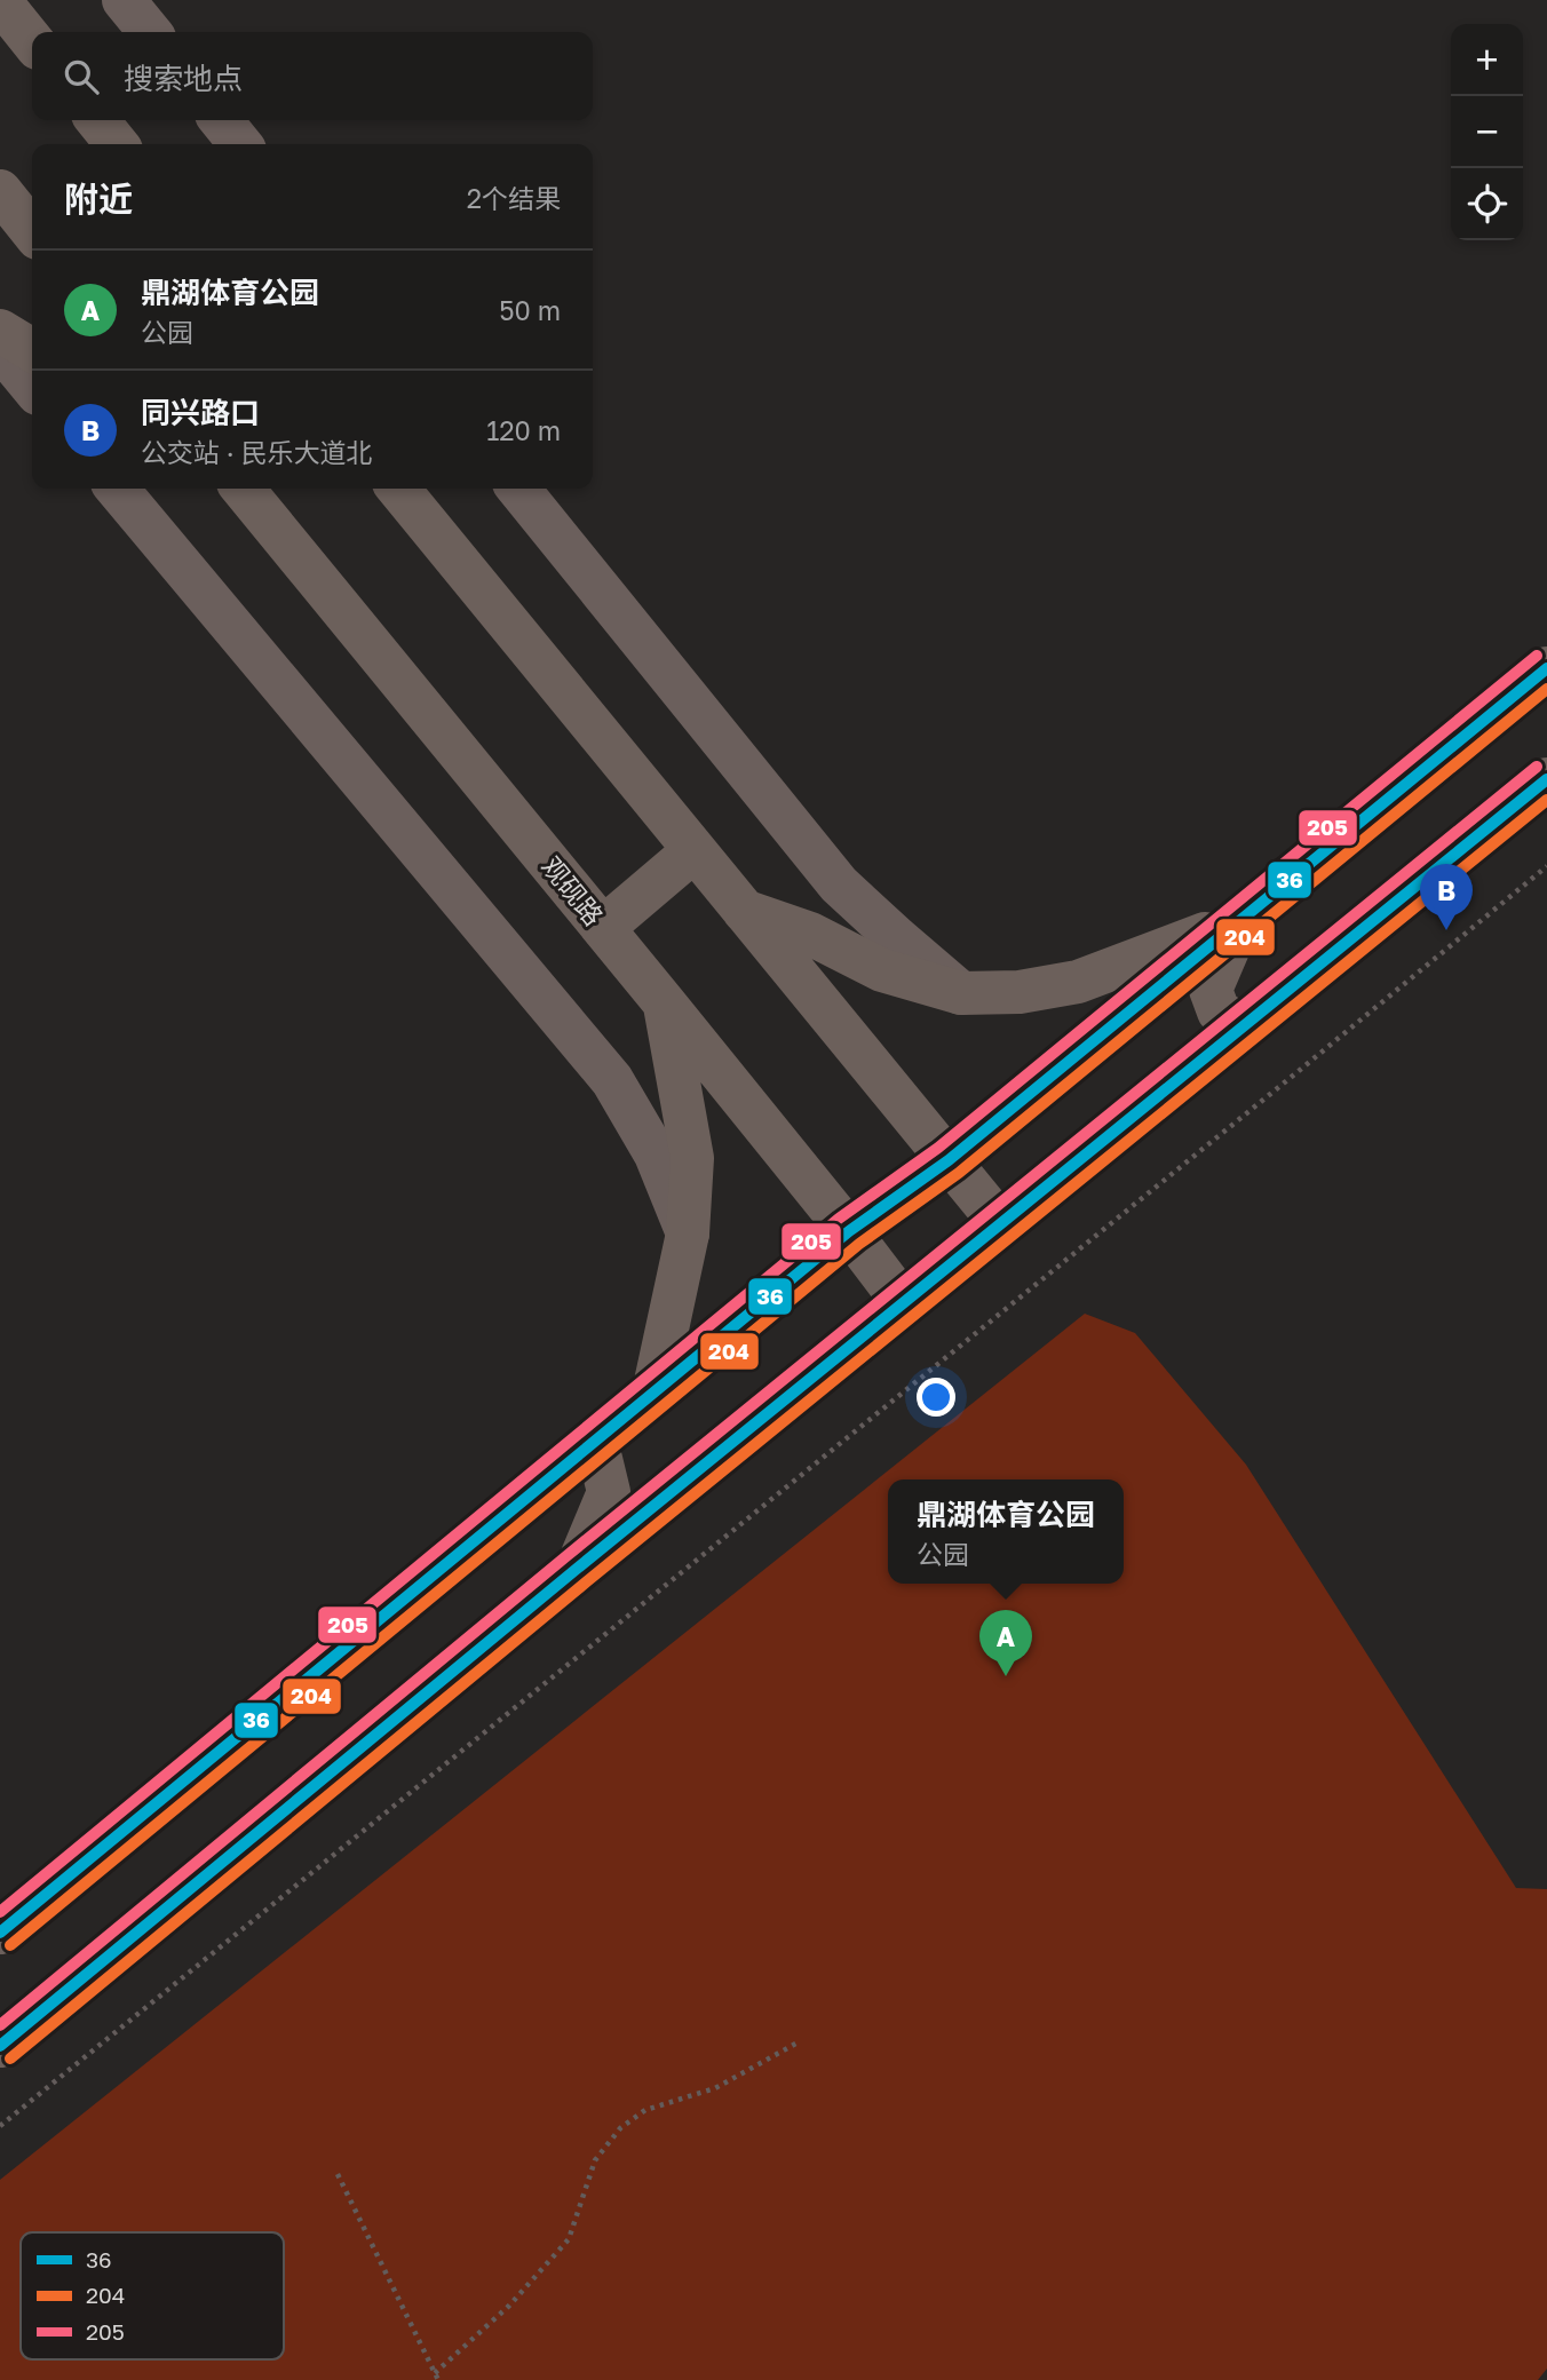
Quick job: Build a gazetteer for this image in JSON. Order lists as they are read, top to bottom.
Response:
{
  "streets": {
    "main road": ["观砚路"]
  },
  "lines": ["transit line 205", "transit line 36", "transit line 204"],
  "legend": ["36", "204", "205"],
  "page": {
    "map_buttons": ["+", "−"],
    "search": "搜索地点",
    "heading": ["附近", "2个结果"],
    "list": [
      {
        "mark": "A",
        "name": "鼎湖体育公园",
        "note": "公园",
        "value": "50 m"
      },
      {
        "mark": "B",
        "name": "同兴路口",
        "note": "公交站 · 民乐大道北",
        "value": "120 m"
      }
    ],
    "pins": ["B", "A"],
    "popup": ["鼎湖体育公园", "公园"]
  }
}
